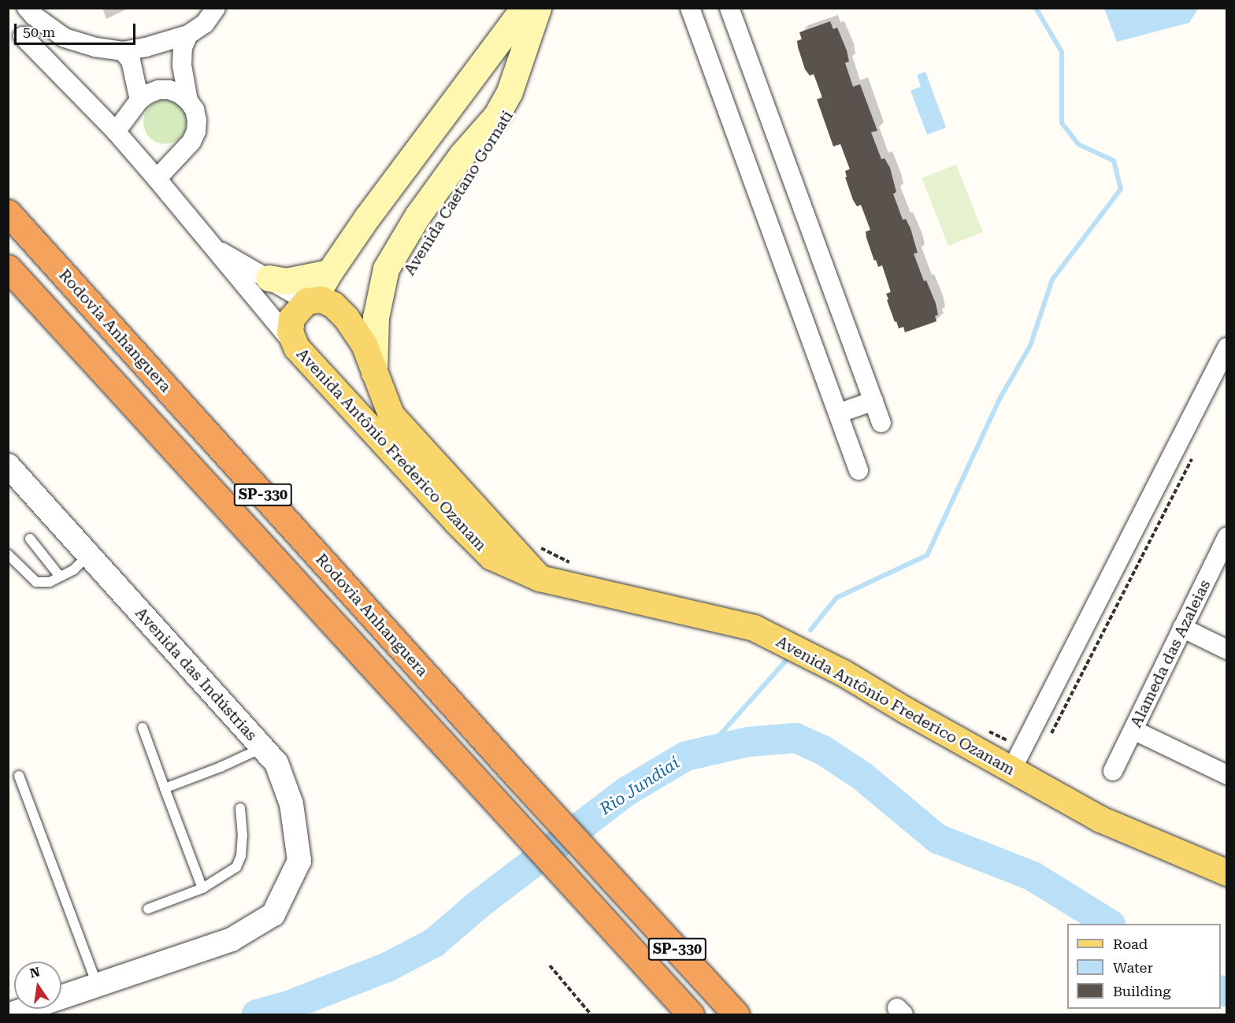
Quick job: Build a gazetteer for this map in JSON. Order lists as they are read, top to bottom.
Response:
{
  "streets": {
    "highway": ["Rodovia Anhanguera", "SP-330"],
    "main road": ["Avenida Antônio Frederico Ozanam"],
    "street": ["Alameda das Azaleias", "Avenida das Indústrias"]
  },
  "water": ["Rio Jundiaí"],
  "legend": ["Road", "Water", "Building"],
  "scale_bar": "50 m",
  "north": "top"
}
